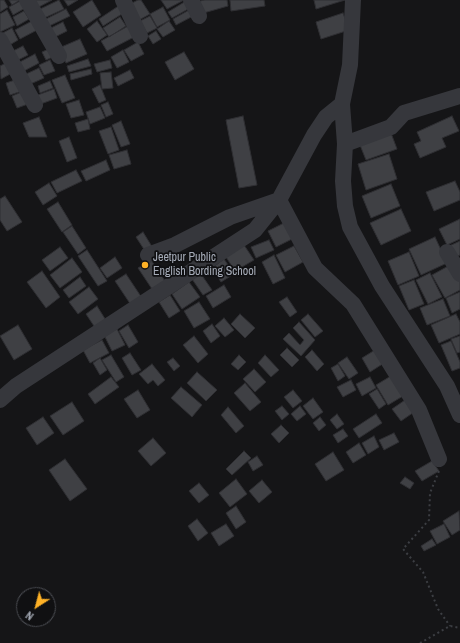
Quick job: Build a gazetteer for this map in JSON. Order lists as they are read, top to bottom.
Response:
{
  "places": ["Jeetpur Public English Bording School"],
  "north": "bottom left"
}
